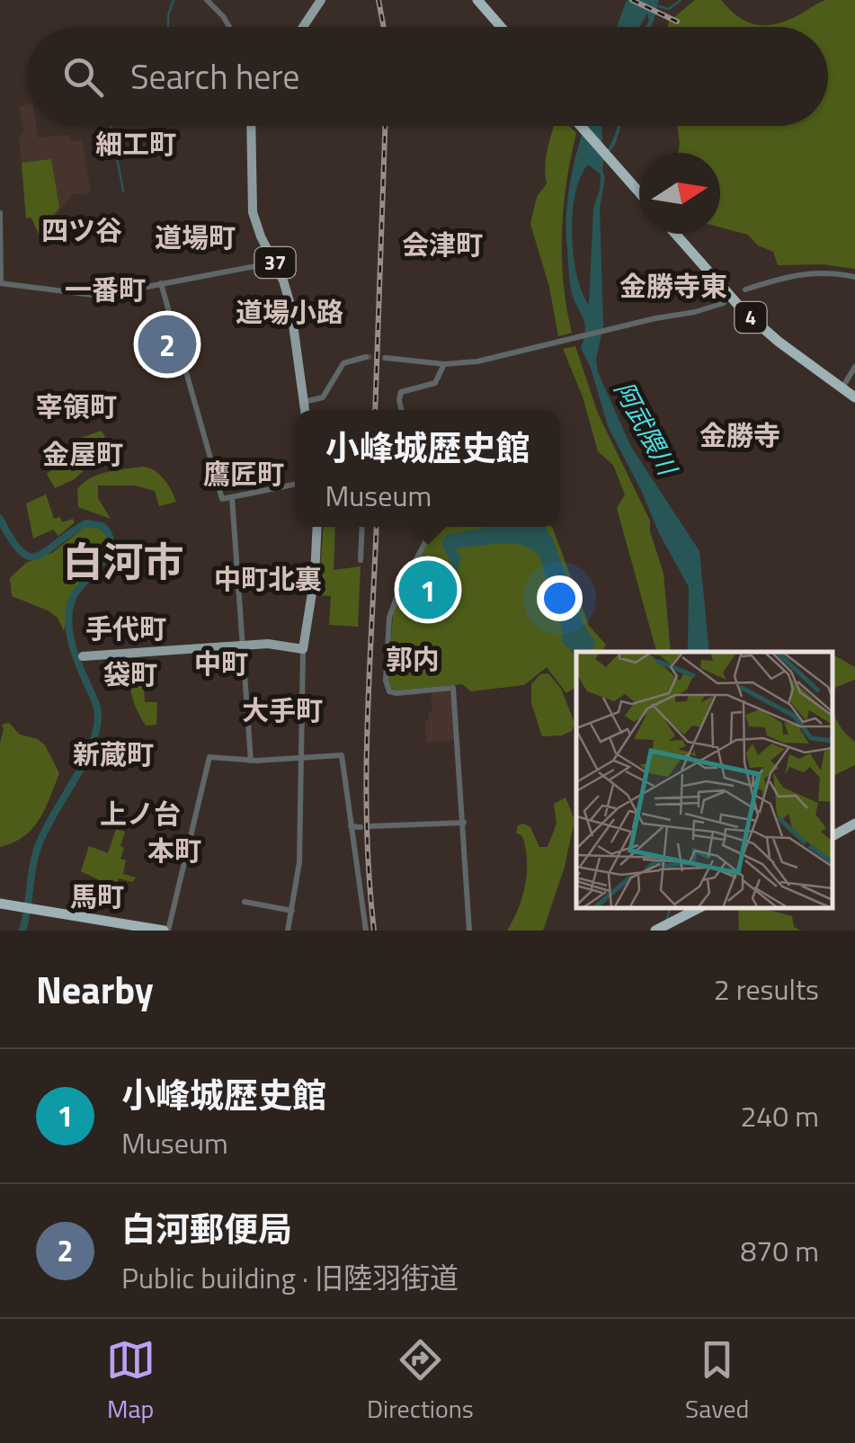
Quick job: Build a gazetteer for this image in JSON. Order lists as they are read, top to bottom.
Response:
{
  "streets": {
    "highway": ["4"],
    "main road": ["37"]
  },
  "districts": [
    "細工町",
    "四ツ谷",
    "道場町",
    "会津町",
    "金勝寺東",
    "一番町",
    "道場小路",
    "宰領町",
    "金勝寺",
    "金屋町",
    "鷹匠町",
    "白河市",
    "中町北裏",
    "手代町",
    "郭内",
    "中町",
    "袋町",
    "大手町",
    "新蔵町",
    "上ノ台",
    "本町",
    "馬町"
  ],
  "water": ["阿武隈川"],
  "north": "right",
  "page": {
    "search": "Search here",
    "pins": ["2", "1"],
    "popup": ["小峰城歴史館", "Museum"],
    "heading": ["Nearby", "2 results"],
    "list": [
      {
        "mark": "1",
        "name": "小峰城歴史館",
        "note": "Museum",
        "value": "240 m"
      },
      {
        "mark": "2",
        "name": "白河郵便局",
        "note": "Public building · 旧陸羽街道",
        "value": "870 m"
      }
    ],
    "nav": ["Map", "Directions", "Saved"]
  }
}
